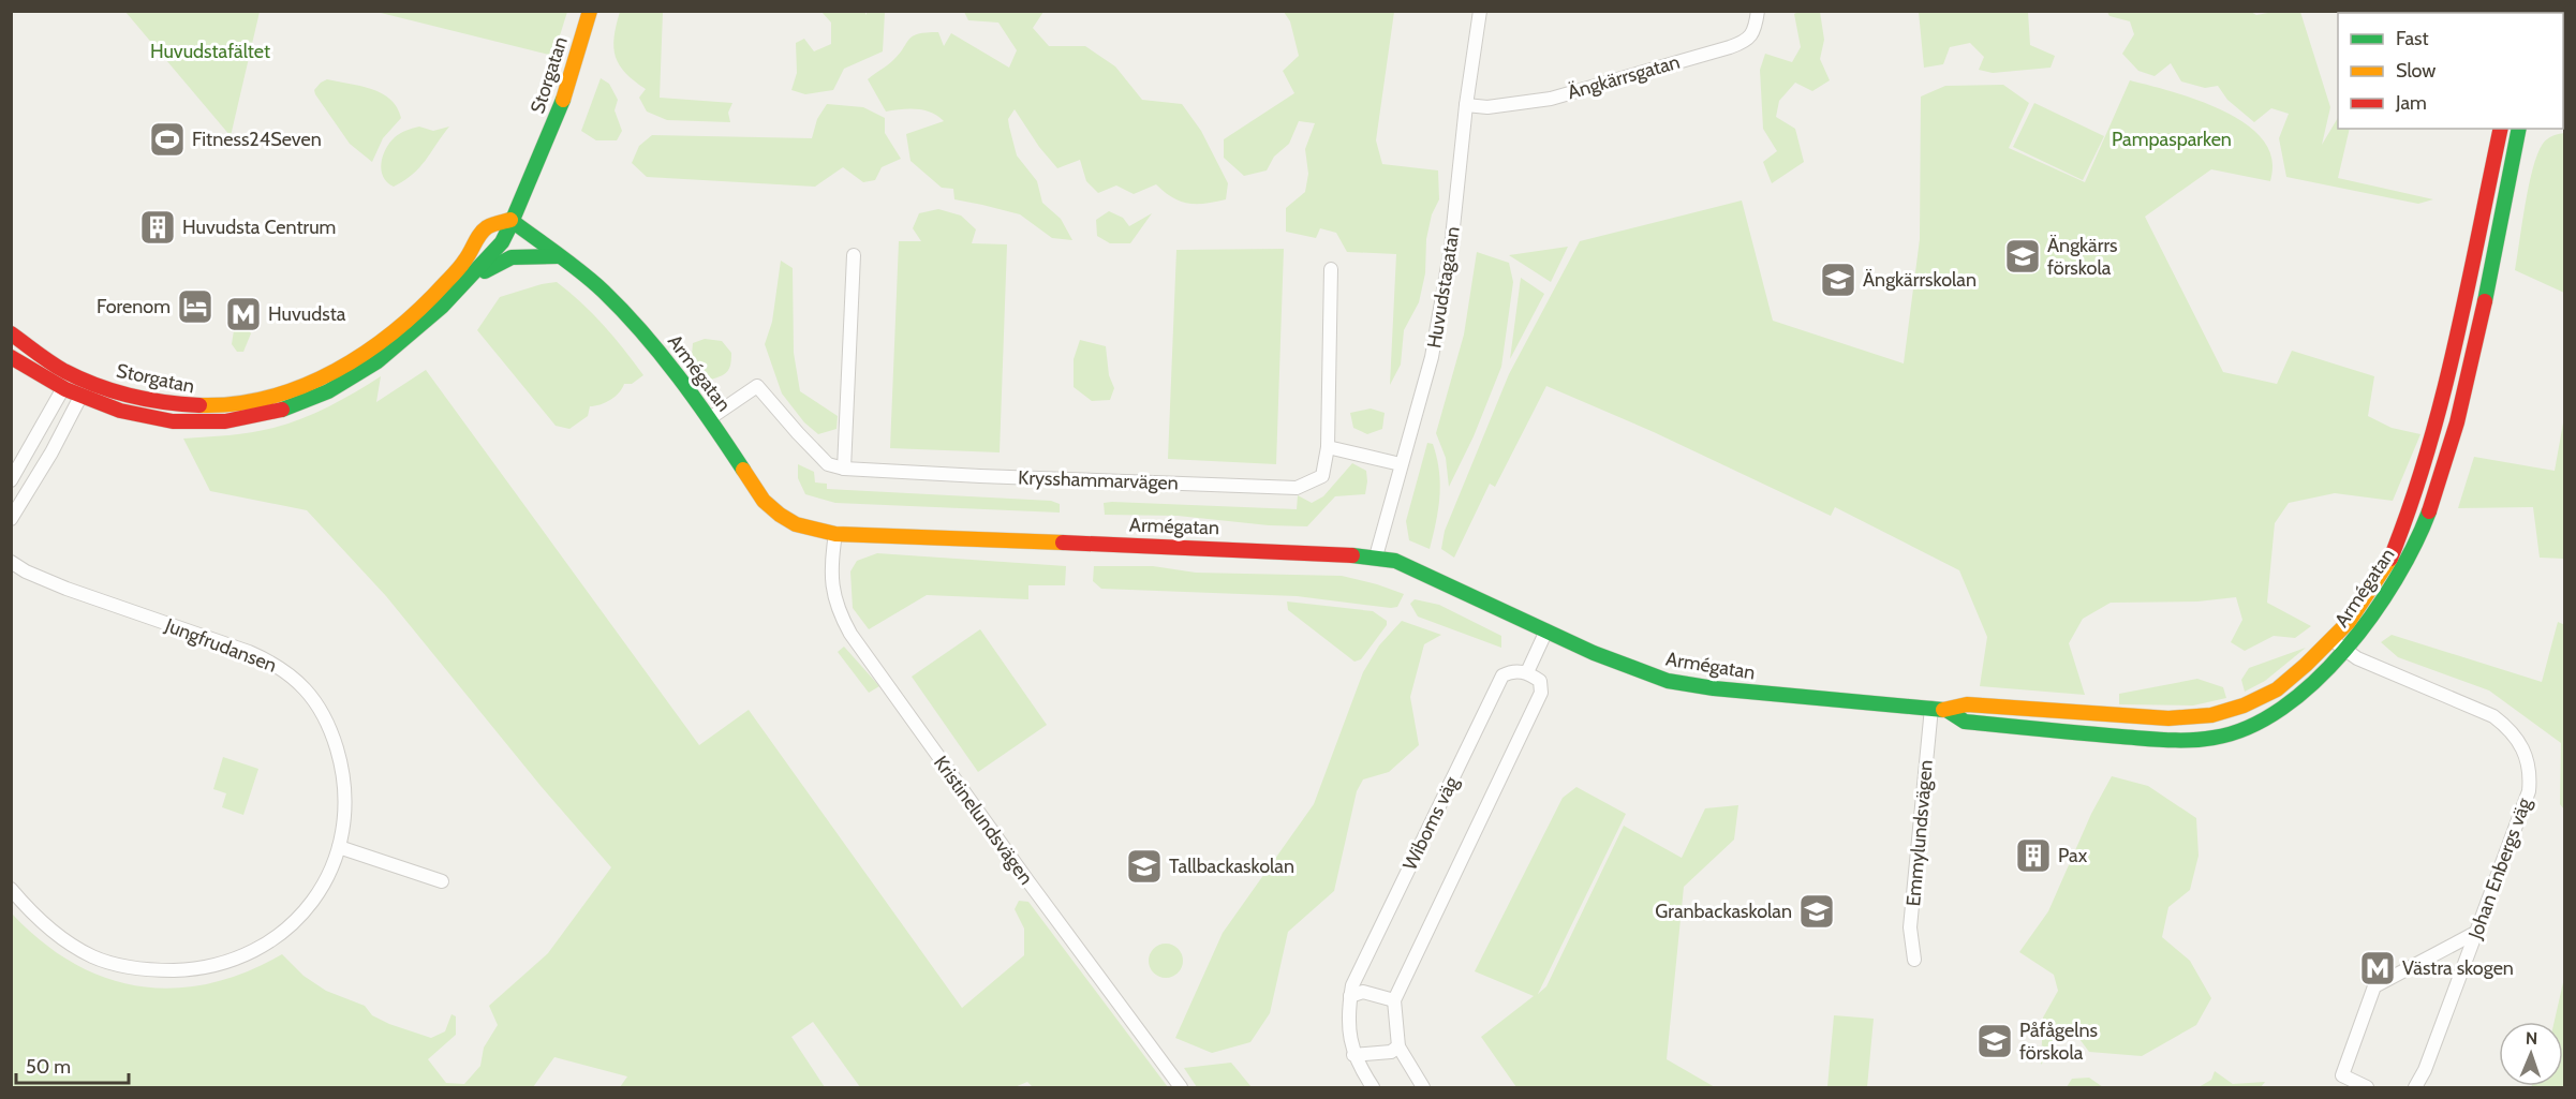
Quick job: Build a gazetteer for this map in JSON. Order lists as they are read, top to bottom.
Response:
{
  "streets": {
    "street": [
      "Storgatan",
      "Ängkärrsgatan",
      "Huvudstagatan",
      "Armégatan",
      "Krysshammarvägen",
      "Jungfrudansen",
      "Kristinelundsvägen",
      "Wiboms väg",
      "Emmylundsvägen",
      "Johan Enbergs väg"
    ]
  },
  "crossings": [
    ["Storgatan", "Armégatan"],
    ["Ängkärrsgatan", "Huvudstagatan"],
    ["Huvudstagatan", "Armégatan"],
    ["Armégatan", "Krysshammarvägen"],
    ["Armégatan", "Kristinelundsvägen"],
    ["Armégatan", "Emmylundsvägen"],
    ["Armégatan", "Johan Enbergs väg"]
  ],
  "parks": ["Huvudstafältet", "Pampasparken"],
  "places": {
    "sports": ["Fitness24Seven"],
    "building": ["Huvudsta Centrum", "Pax"],
    "school or university": [
      "Ängkärrs förskola",
      "Ängkärrskolan",
      "Tallbackaskolan",
      "Granbackaskolan",
      "Påfågelns förskola"
    ],
    "hotel": ["Forenom"],
    "metro station": ["Huvudsta", "Västra skogen"]
  },
  "legend": ["Fast", "Slow", "Jam"],
  "scale_bar": "50 m",
  "north": "top"
}
